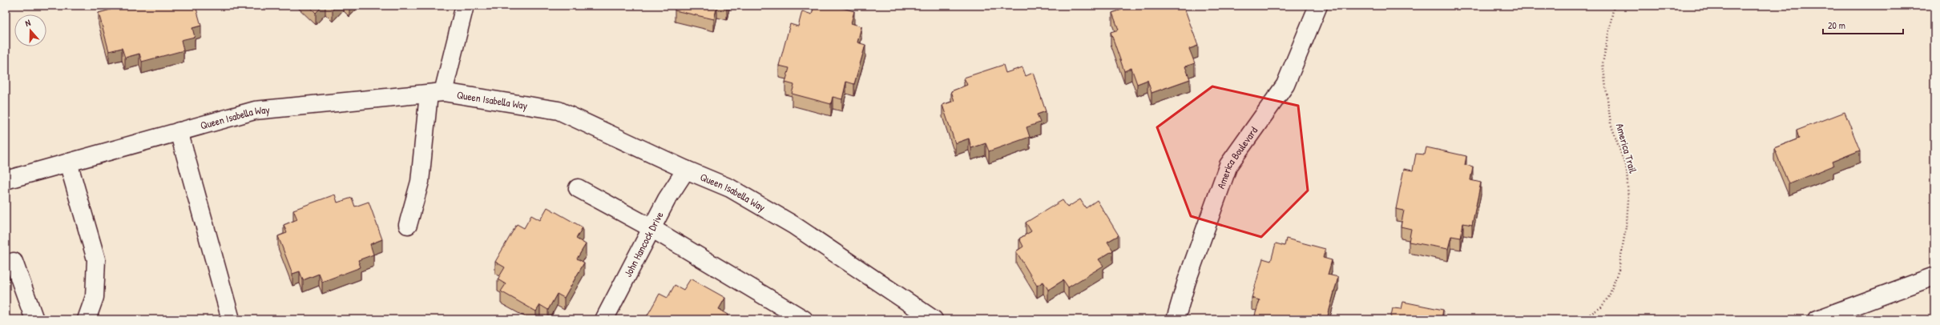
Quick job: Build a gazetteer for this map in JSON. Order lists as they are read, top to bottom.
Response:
{
  "streets": {
    "street": ["Queen Isabella Way", "America Boulevard", "John Hancock Drive"],
    "path": ["America Trail"]
  },
  "crossings": [
    ["Queen Isabella Way", "John Hancock Drive"]
  ],
  "scale_bar": "20 m",
  "north": "top"
}
